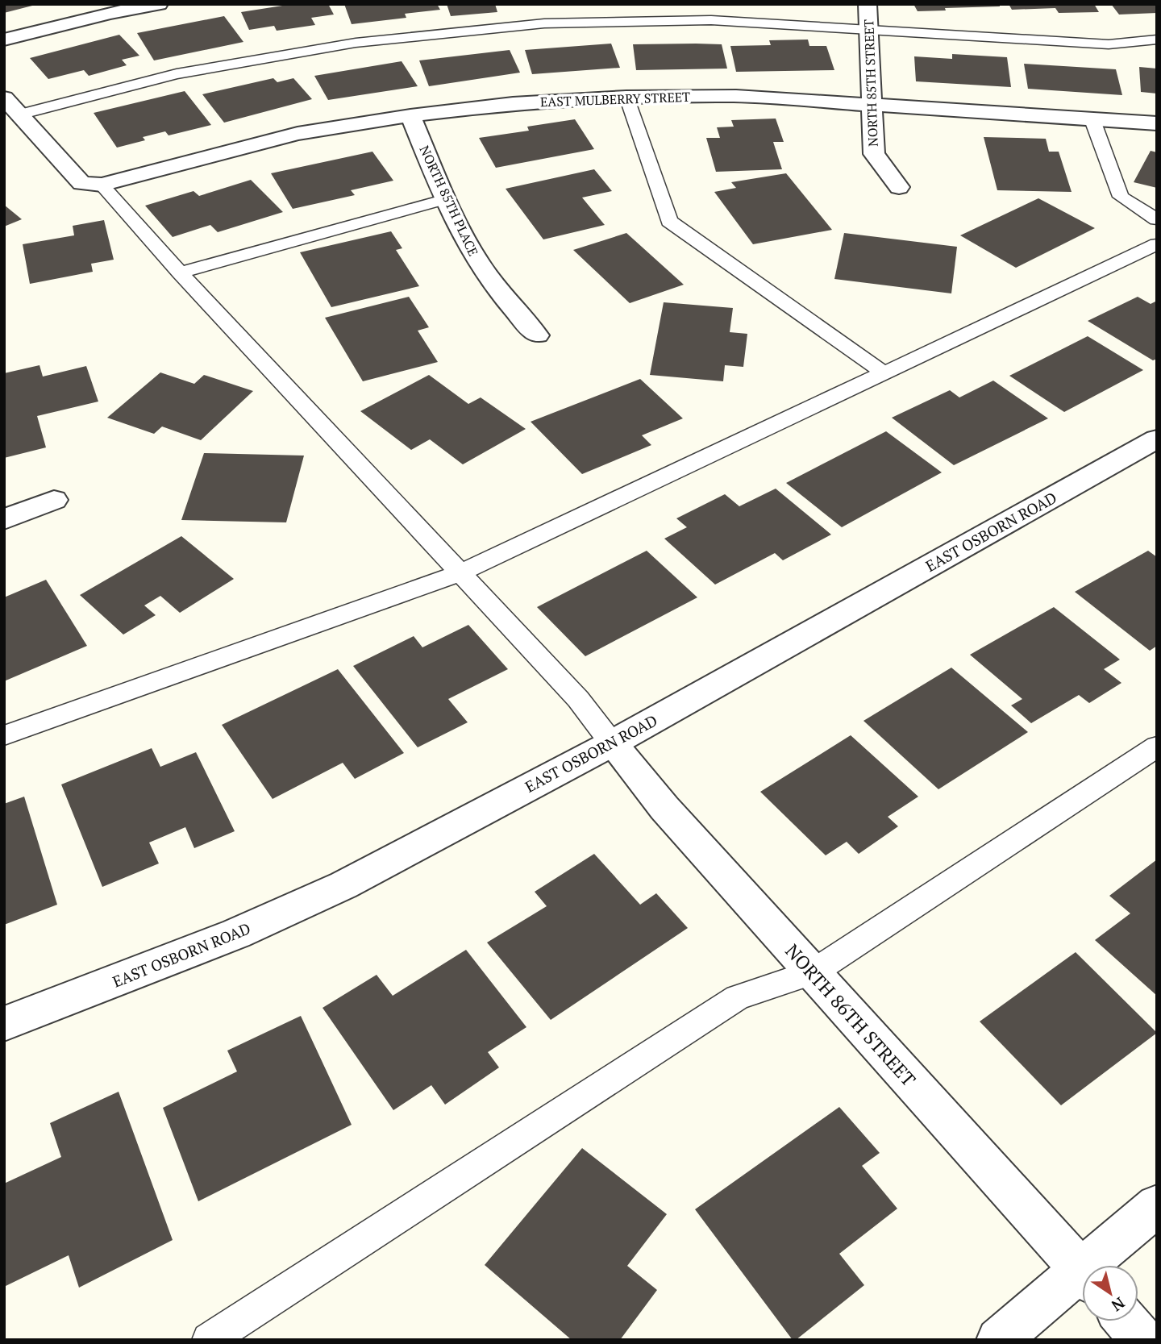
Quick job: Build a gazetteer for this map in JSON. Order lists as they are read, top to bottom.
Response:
{
  "streets": {
    "street": [
      "NORTH 85TH STREET",
      "EAST MULBERRY STREET",
      "NORTH 85TH PLACE",
      "EAST OSBORN ROAD",
      "NORTH 86TH STREET"
    ]
  },
  "crossings": [
    ["NORTH 85TH STREET", "EAST MULBERRY STREET"],
    ["EAST MULBERRY STREET", "NORTH 85TH PLACE"],
    ["EAST OSBORN ROAD", "NORTH 86TH STREET"]
  ],
  "north": "bottom right"
}
